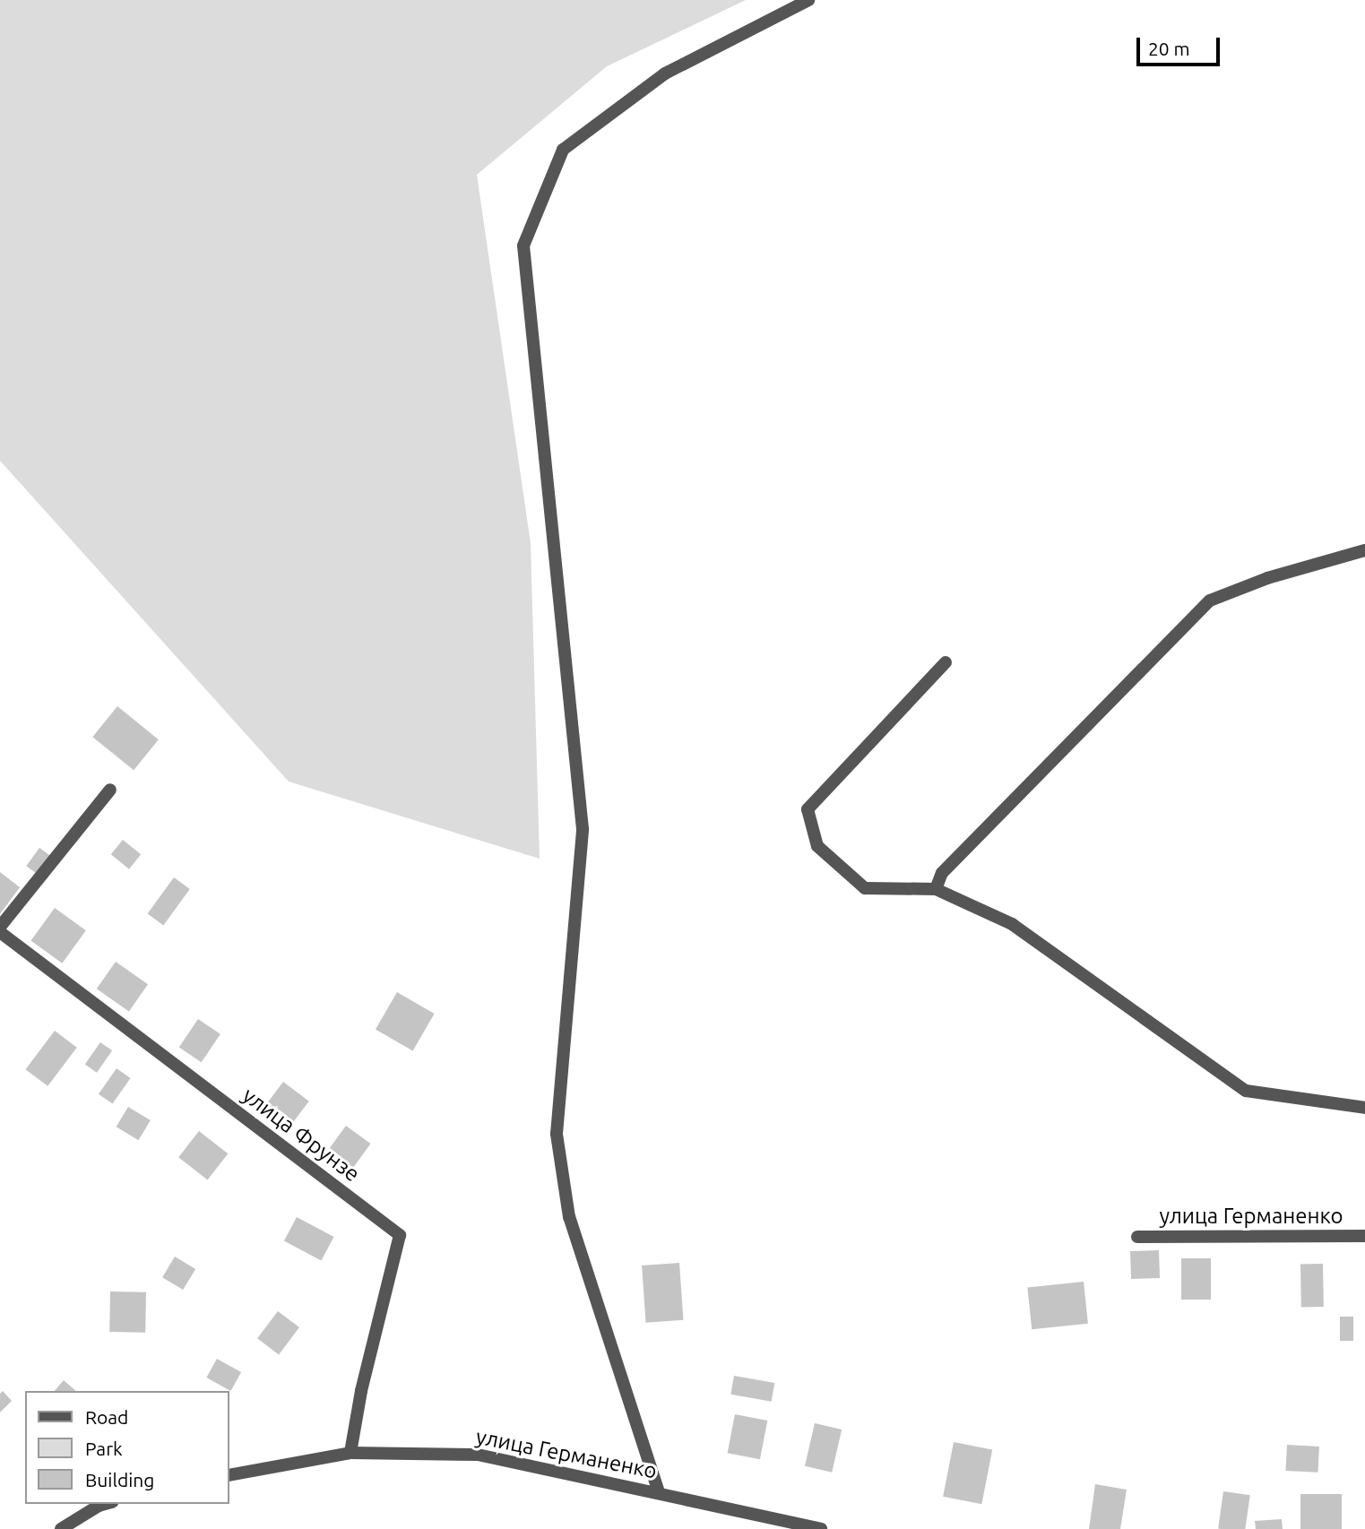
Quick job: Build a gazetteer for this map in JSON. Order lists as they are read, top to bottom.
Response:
{
  "streets": {
    "street": ["улица Фрунзе", "улица Германенко"]
  },
  "crossings": [
    ["улица Фрунзе", "улица Германенко"]
  ],
  "legend": ["Road", "Park", "Building"],
  "scale_bar": "20 m"
}
